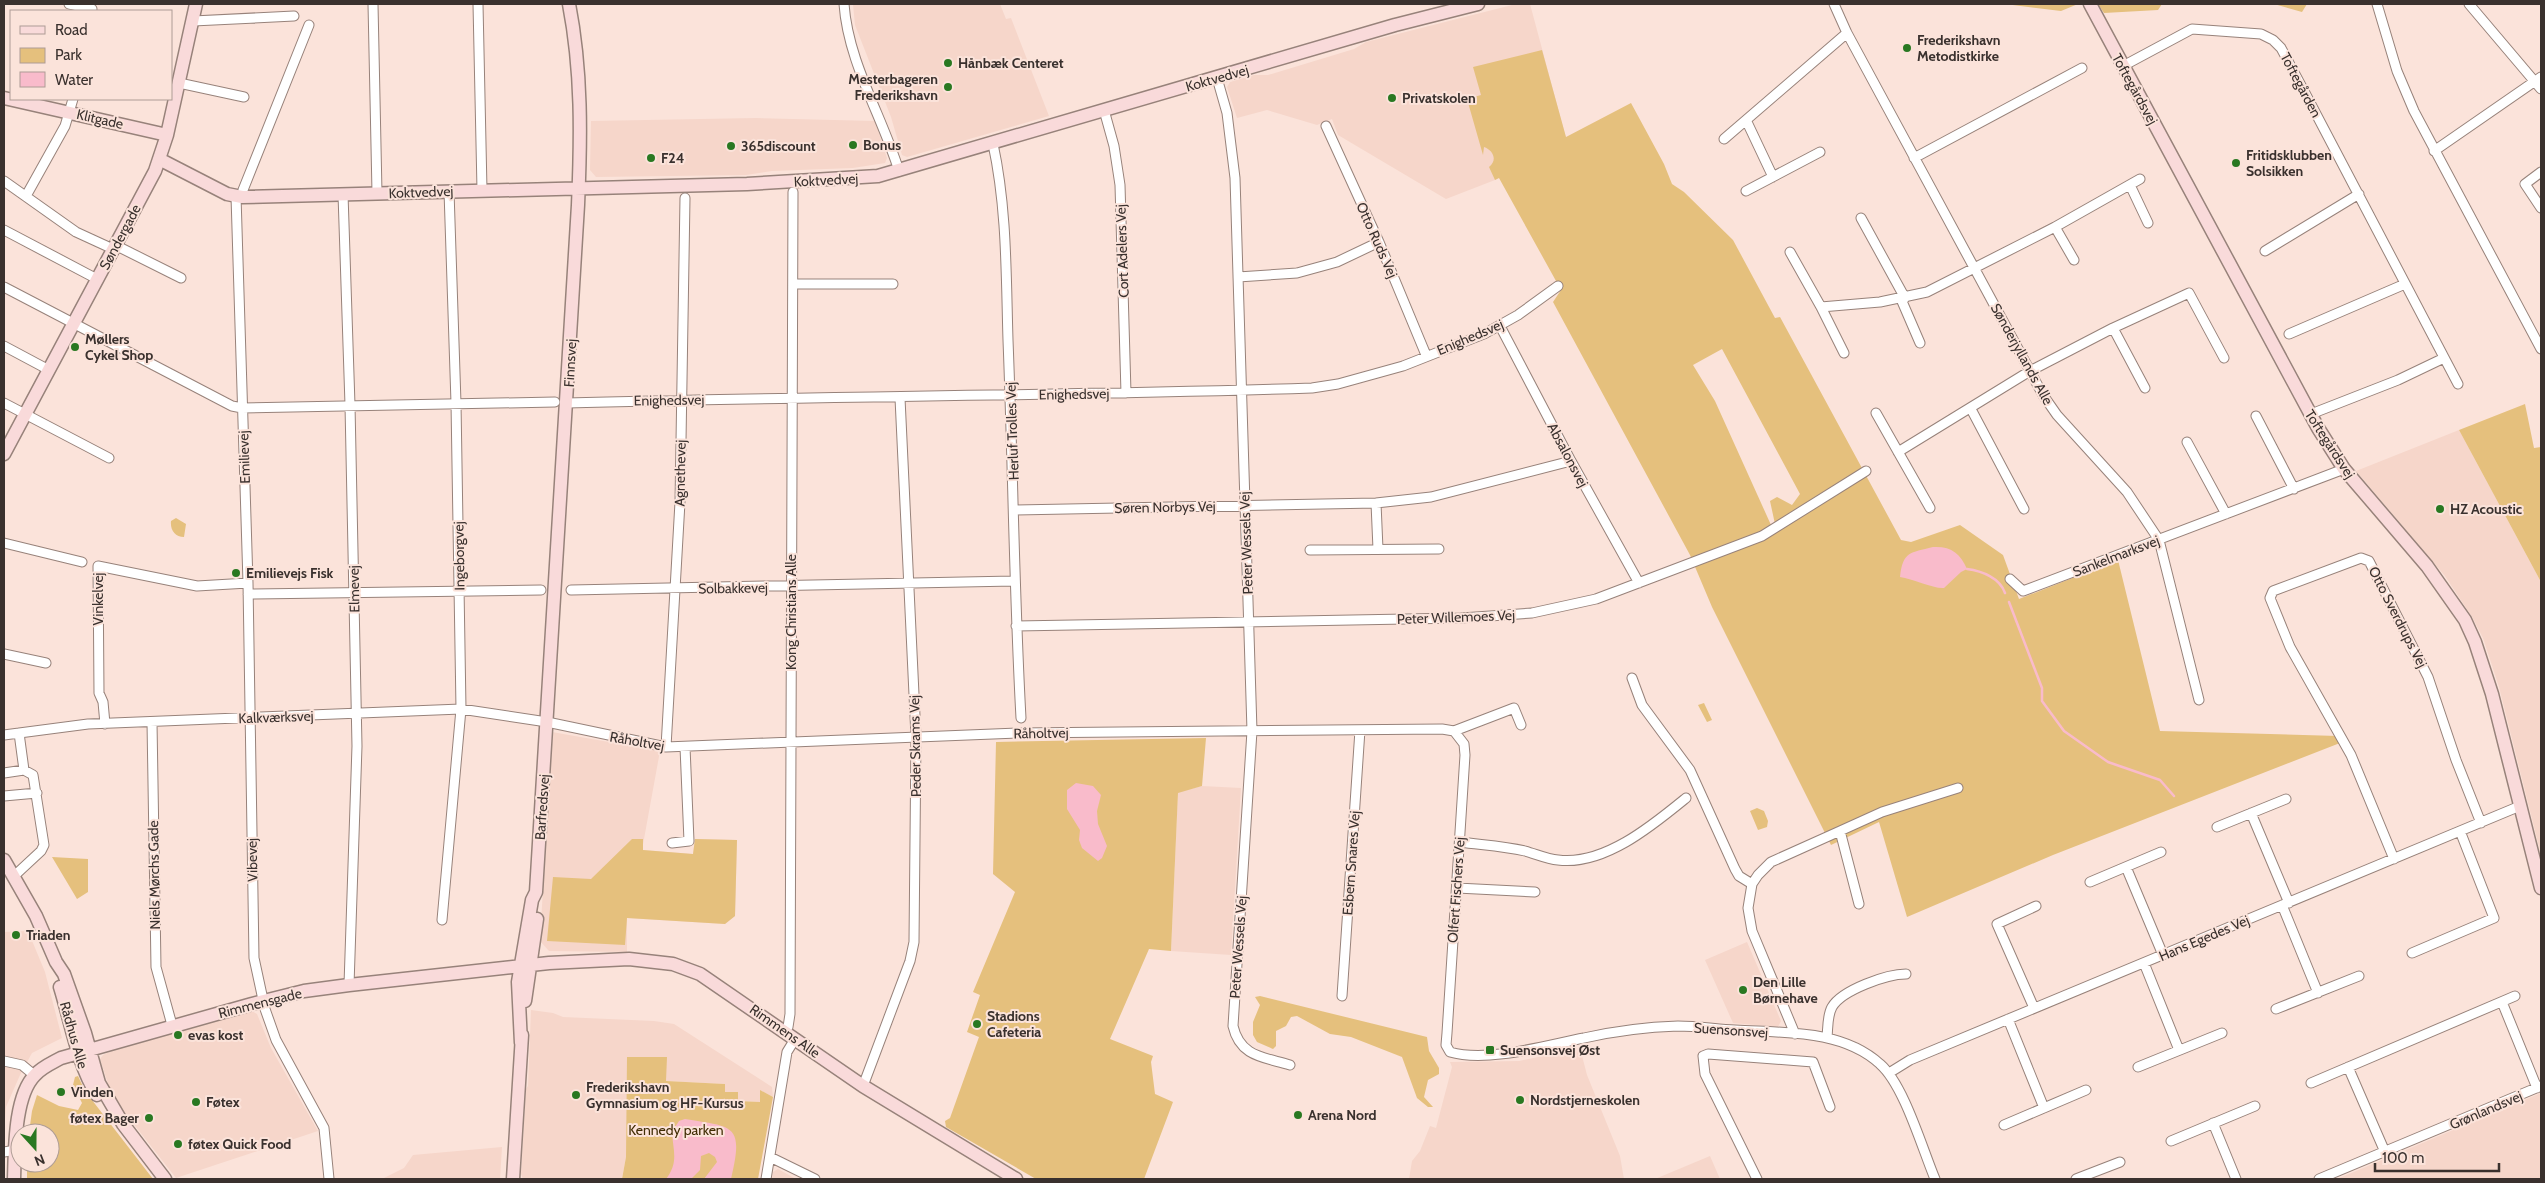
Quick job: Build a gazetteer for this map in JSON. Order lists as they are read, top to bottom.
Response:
{
  "streets": {
    "street": [
      "Koktvedvej",
      "Toftegården",
      "Toftegårdsvej",
      "Klitgade",
      "Søndergade",
      "Otto Ruds Vej",
      "Cort Adelers Vej",
      "Enighedsvej",
      "Sønderjyllands Alle",
      "Finnsvej",
      "Herluf Trolles Vej",
      "Absalonsvej",
      "Emilievej",
      "Agnethevej",
      "Søren Norbys Vej",
      "Peter Wessels Vej",
      "Ingeborgvej",
      "Sankelmarksvej",
      "Solbakkevej",
      "Elmevej",
      "Vinkelvej",
      "Kong Christians Alle",
      "Peter Willemoes Vej",
      "Otto Sverdrups Vej",
      "Kalkværksvej",
      "Råholtvej",
      "Peder Skrams Vej",
      "Barfredsvej",
      "Vibevej",
      "Esbern Snares Vej",
      "Niels Mørchs Gade",
      "Olfert Fischers Vej",
      "Hans Egedes Vej",
      "Rimmensgade",
      "Suensonsvej",
      "Rimmens Alle",
      "Rådhus Alle",
      "Grønlandsvej"
    ]
  },
  "crossings": [
    ["Koktvedvej", "Søndergade"],
    ["Koktvedvej", "Cort Adelers Vej"],
    ["Koktvedvej", "Finnsvej"],
    ["Koktvedvej", "Herluf Trolles Vej"],
    ["Koktvedvej", "Emilievej"],
    ["Koktvedvej", "Peter Wessels Vej"],
    ["Koktvedvej", "Ingeborgvej"],
    ["Koktvedvej", "Elmevej"],
    ["Toftegården", "Toftegårdsvej"],
    ["Toftegårdsvej", "Sankelmarksvej"],
    ["Toftegårdsvej", "Hans Egedes Vej"],
    ["Klitgade", "Søndergade"],
    ["Otto Ruds Vej", "Enighedsvej"],
    ["Cort Adelers Vej", "Enighedsvej"],
    ["Enighedsvej", "Finnsvej"],
    ["Enighedsvej", "Herluf Trolles Vej"],
    ["Enighedsvej", "Absalonsvej"],
    ["Enighedsvej", "Emilievej"],
    ["Enighedsvej", "Agnethevej"],
    ["Enighedsvej", "Peter Wessels Vej"],
    ["Enighedsvej", "Ingeborgvej"],
    ["Enighedsvej", "Elmevej"],
    ["Enighedsvej", "Kong Christians Alle"],
    ["Enighedsvej", "Peder Skrams Vej"],
    ["Sønderjyllands Alle", "Sankelmarksvej"],
    ["Finnsvej", "Kalkværksvej"],
    ["Finnsvej", "Råholtvej"],
    ["Finnsvej", "Barfredsvej"],
    ["Herluf Trolles Vej", "Søren Norbys Vej"],
    ["Herluf Trolles Vej", "Solbakkevej"],
    ["Herluf Trolles Vej", "Peter Willemoes Vej"],
    ["Absalonsvej", "Søren Norbys Vej"],
    ["Absalonsvej", "Peter Willemoes Vej"],
    ["Emilievej", "Vinkelvej"],
    ["Emilievej", "Kalkværksvej"],
    ["Emilievej", "Vibevej"],
    ["Agnethevej", "Solbakkevej"],
    ["Agnethevej", "Råholtvej"],
    ["Søren Norbys Vej", "Peter Wessels Vej"],
    ["Peter Wessels Vej", "Peter Willemoes Vej"],
    ["Peter Wessels Vej", "Råholtvej"],
    ["Ingeborgvej", "Kalkværksvej"],
    ["Solbakkevej", "Kong Christians Alle"],
    ["Solbakkevej", "Peder Skrams Vej"],
    ["Elmevej", "Kalkværksvej"],
    ["Elmevej", "Rimmensgade"],
    ["Vinkelvej", "Kalkværksvej"],
    ["Kong Christians Alle", "Råholtvej"],
    ["Kong Christians Alle", "Rimmens Alle"],
    ["Otto Sverdrups Vej", "Hans Egedes Vej"],
    ["Kalkværksvej", "Råholtvej"],
    ["Kalkværksvej", "Barfredsvej"],
    ["Kalkværksvej", "Vibevej"],
    ["Kalkværksvej", "Niels Mørchs Gade"],
    ["Råholtvej", "Peder Skrams Vej"],
    ["Råholtvej", "Barfredsvej"],
    ["Råholtvej", "Esbern Snares Vej"],
    ["Råholtvej", "Olfert Fischers Vej"],
    ["Peder Skrams Vej", "Rimmens Alle"],
    ["Barfredsvej", "Rimmensgade"],
    ["Barfredsvej", "Rimmens Alle"],
    ["Vibevej", "Rimmensgade"],
    ["Niels Mørchs Gade", "Rimmensgade"],
    ["Olfert Fischers Vej", "Suensonsvej"],
    ["Hans Egedes Vej", "Suensonsvej"],
    ["Rimmensgade", "Rimmens Alle"],
    ["Rimmensgade", "Rådhus Alle"]
  ],
  "parks": ["Kennedy parken"],
  "places": {
    "other": [
      "Frederikshavn Metodistkirke",
      "Hånbæk Centeret",
      "Mesterbageren Frederikshavn",
      "Privatskolen",
      "Bonus",
      "365discount",
      "F24",
      "Fritidsklubben Solsikken",
      "Møllers Cykel Shop",
      "HZ Acoustic",
      "Emilievejs Fisk",
      "Triaden",
      "Den Lille Børnehave",
      "Stadions Cafeteria",
      "evas kost",
      "Vinden",
      "Frederikshavn Gymnasium og HF-Kursus",
      "Nordstjerneskolen",
      "Føtex",
      "Arena Nord",
      "føtex Bager",
      "føtex Quick Food"
    ],
    "transit": ["Suensonsvej Øst"]
  },
  "legend": ["Road", "Park", "Water"],
  "scale_bar": "100 m",
  "north": "bottom"
}
